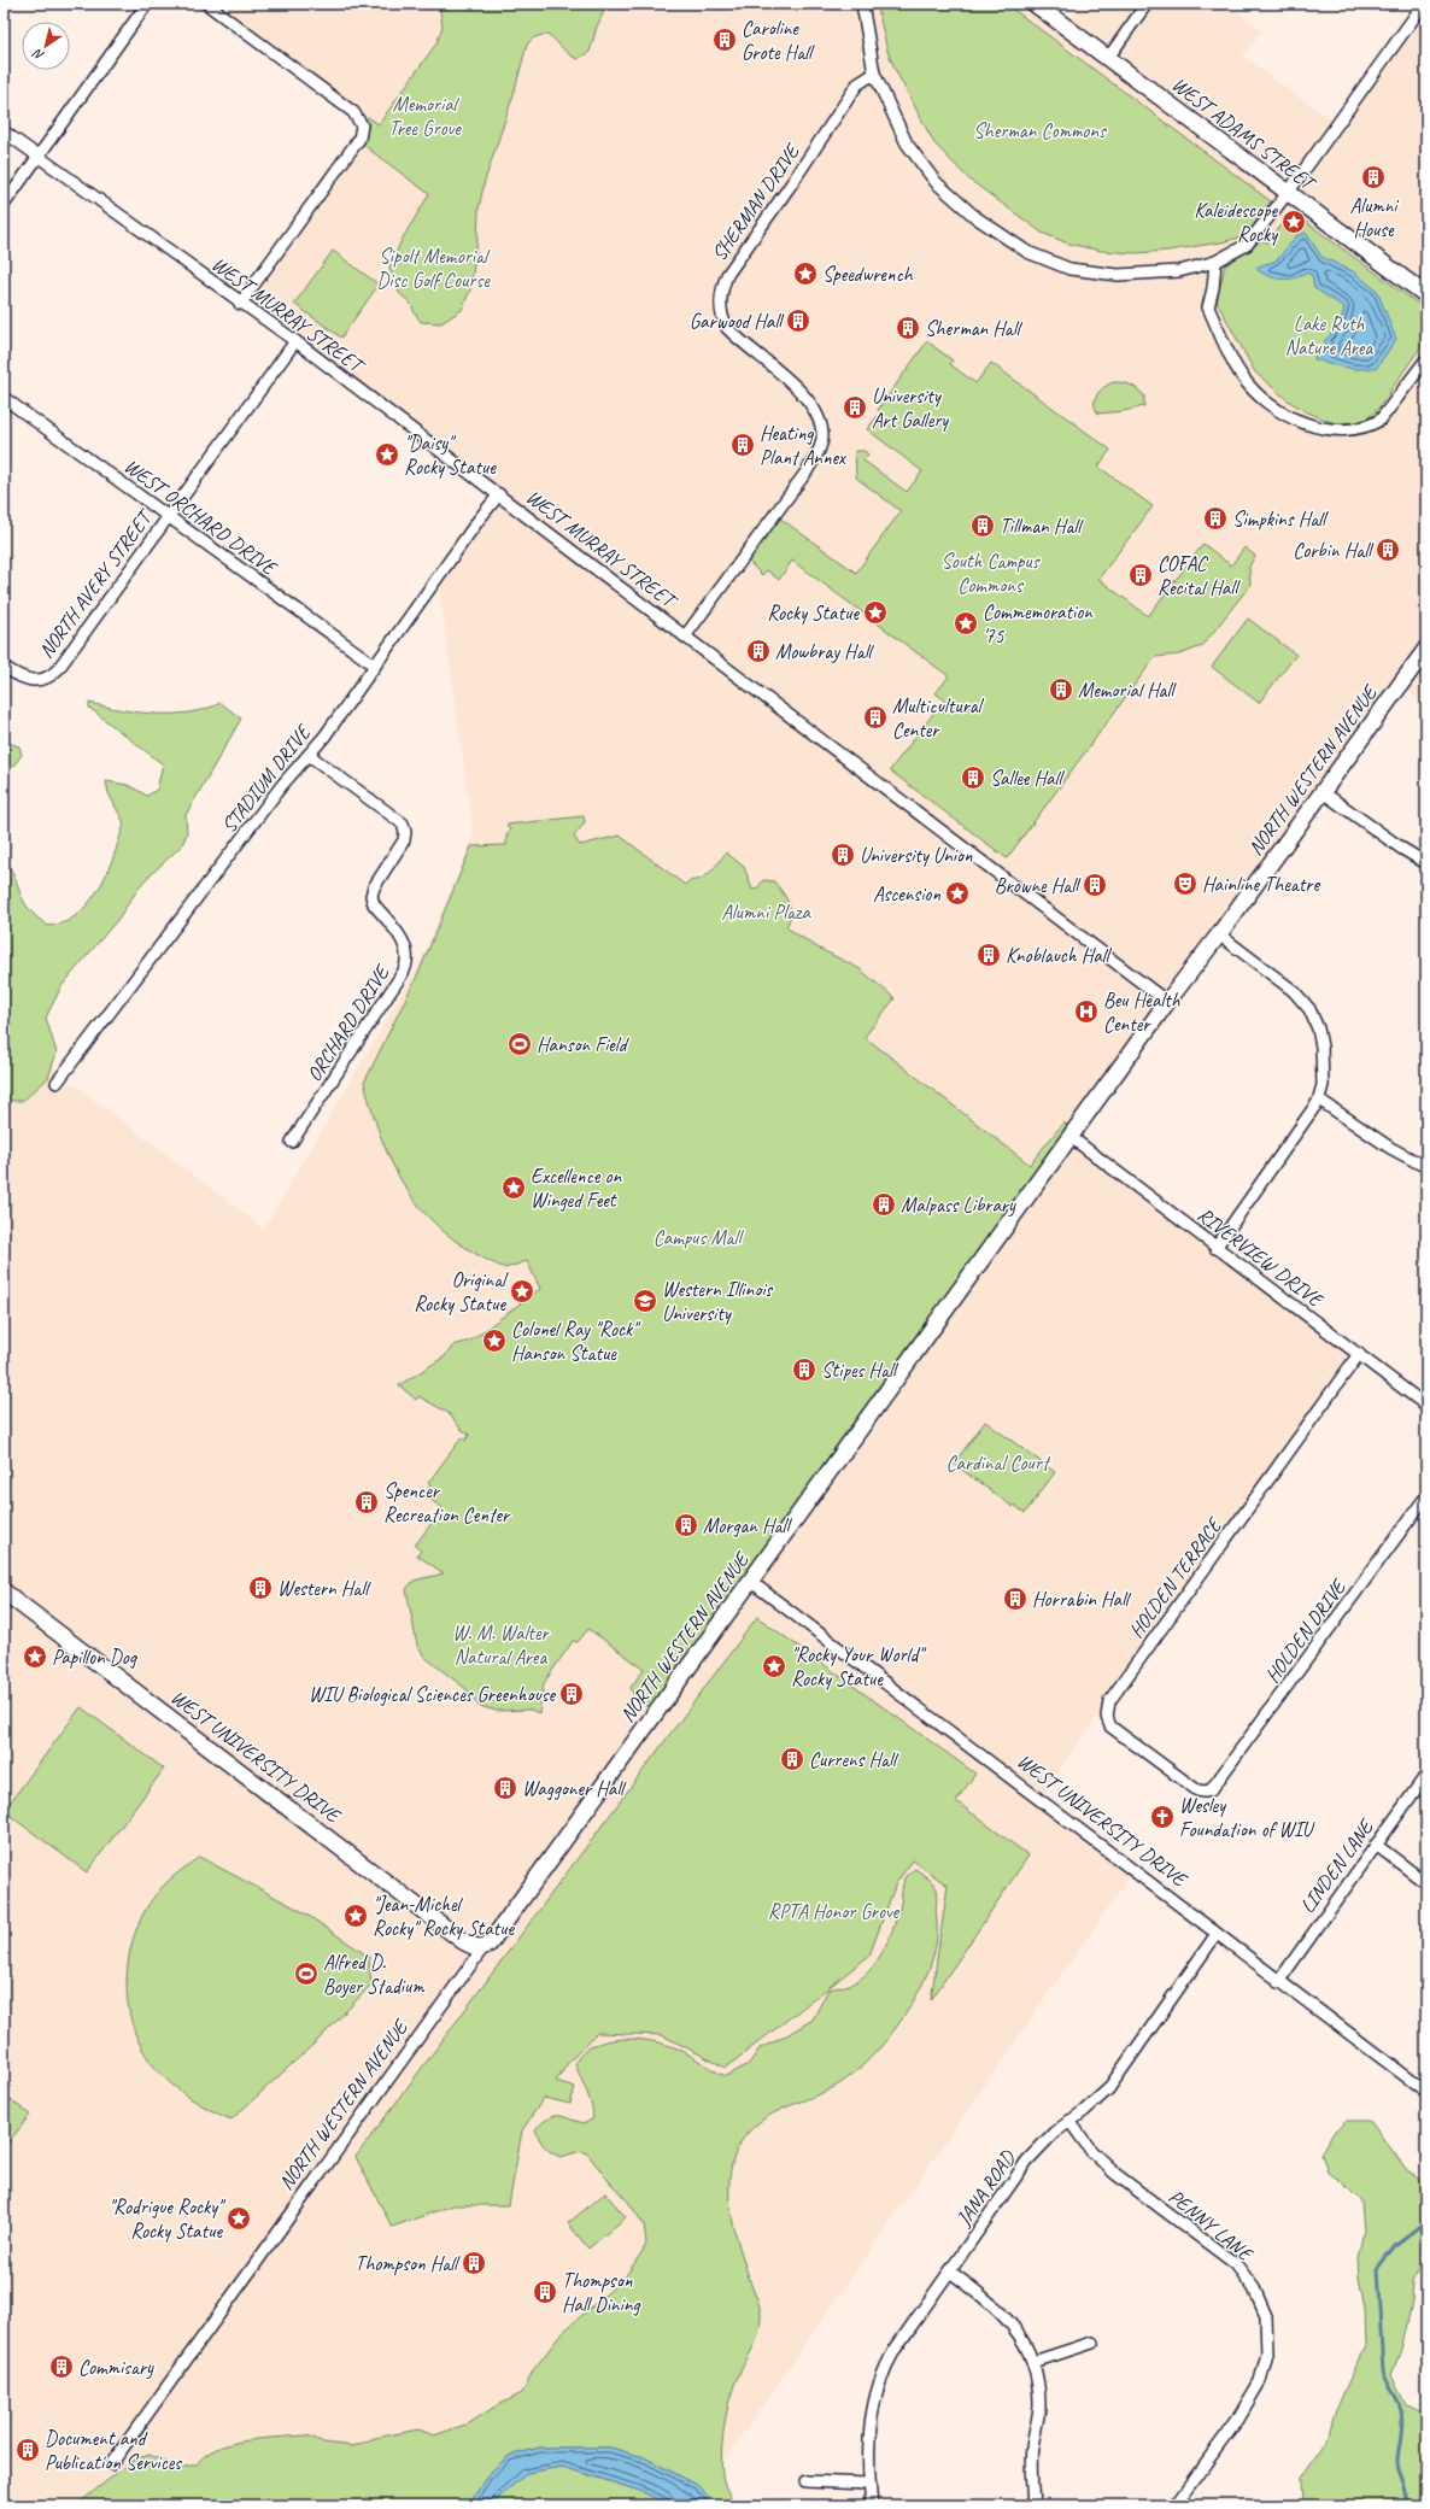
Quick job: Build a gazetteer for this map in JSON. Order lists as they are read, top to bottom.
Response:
{
  "streets": {
    "street": [
      "WEST ADAMS STREET",
      "SHERMAN DRIVE",
      "WEST MURRAY STREET",
      "WEST ORCHARD DRIVE",
      "NORTH AVERY STREET",
      "NORTH WESTERN AVENUE",
      "STADIUM DRIVE",
      "ORCHARD DRIVE",
      "RIVERVIEW DRIVE",
      "HOLDEN TERRACE",
      "HOLDEN DRIVE",
      "WEST UNIVERSITY DRIVE",
      "LINDEN LANE",
      "JANA ROAD",
      "PENNY LANE"
    ]
  },
  "crossings": [
    ["SHERMAN DRIVE", "WEST MURRAY STREET"],
    ["WEST MURRAY STREET", "NORTH AVERY STREET"],
    ["WEST MURRAY STREET", "NORTH WESTERN AVENUE"],
    ["WEST MURRAY STREET", "STADIUM DRIVE"],
    ["WEST ORCHARD DRIVE", "NORTH AVERY STREET"],
    ["WEST ORCHARD DRIVE", "STADIUM DRIVE"],
    ["NORTH WESTERN AVENUE", "RIVERVIEW DRIVE"],
    ["NORTH WESTERN AVENUE", "WEST UNIVERSITY DRIVE"],
    ["STADIUM DRIVE", "ORCHARD DRIVE"],
    ["RIVERVIEW DRIVE", "HOLDEN TERRACE"],
    ["HOLDEN TERRACE", "HOLDEN DRIVE"],
    ["WEST UNIVERSITY DRIVE", "LINDEN LANE"],
    ["WEST UNIVERSITY DRIVE", "JANA ROAD"],
    ["JANA ROAD", "PENNY LANE"]
  ],
  "parks": [
    "Memorial Tree Grove",
    "Sherman Commons",
    "Sipolt Memorial Disc Golf Course",
    "Lake Ruth Nature Area",
    "South Campus Commons",
    "Alumni Plaza",
    "Campus Mall",
    "Cardinal Court",
    "W. M. Walter Natural Area",
    "RPTA Honor Grove"
  ],
  "places": {
    "building": [
      "Caroline Grote Hall",
      "Alumni House",
      "Garwood Hall",
      "Sherman Hall",
      "University Art Gallery",
      "Heating Plant Annex",
      "Simpkins Hall",
      "Tillman Hall",
      "Corbin Hall",
      "COFAC Recital Hall",
      "Mowbray Hall",
      "Memorial Hall",
      "Multicultural Center",
      "Sallee Hall",
      "University Union",
      "Browne Hall",
      "Knoblauch Hall",
      "Malpass Library",
      "Stipes Hall",
      "Spencer Recreation Center",
      "Morgan Hall",
      "Western Hall",
      "Horrabin Hall",
      "WIU Biological Sciences Greenhouse",
      "Currens Hall",
      "Waggoner Hall",
      "Thompson Hall",
      "Thompson Hall Dining",
      "Commisary",
      "Document and Publication Services"
    ],
    "place": [
      "Kaleidescope Rocky",
      "Speedwrench",
      "\"Daisy\" Rocky Statue",
      "Rocky Statue",
      "Commemoration '75",
      "Ascension",
      "Excellence on Winged Feet",
      "Original Rocky Statue",
      "Colonel Ray \"Rock\" Hanson Statue",
      "Papillon Dog",
      "\"Rocky Your World\" Rocky Statue",
      "\"Jean-Michel Rocky\" Rocky Statue",
      "\"Rodrigue Rocky\" Rocky Statue"
    ],
    "theatre": ["Hainline Theatre"],
    "hospital": ["Beu Health Center"],
    "sports": ["Hanson Field", "Alfred D. Boyer Stadium"],
    "school or university": ["Western Illinois University"],
    "church": ["Wesley Foundation of WIU"]
  },
  "north": "bottom left"
}
